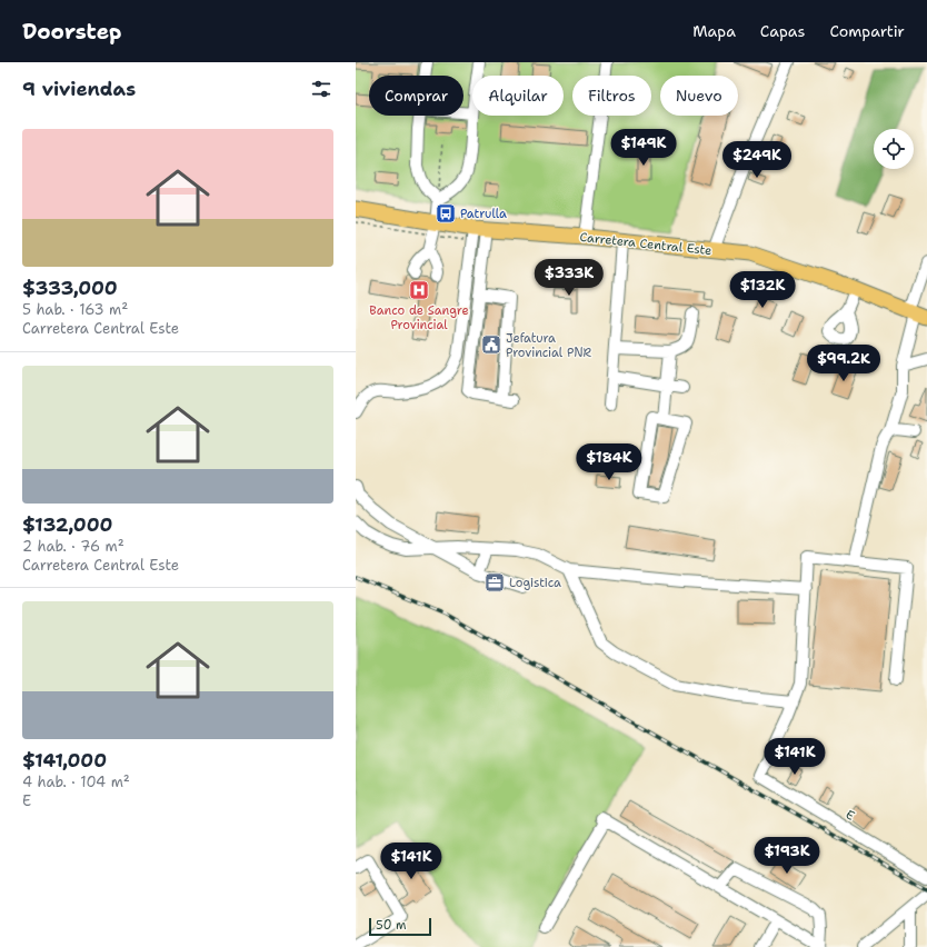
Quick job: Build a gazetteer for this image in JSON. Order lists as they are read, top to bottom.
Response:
{
  "streets": {
    "main road": ["Carretera Central Este"],
    "street": ["E"]
  },
  "places": {
    "bus stop": ["Patrulla"],
    "hospital": ["Banco de Sangre Provincial"],
    "public building": ["Jefatura Provincial PNR"],
    "office": ["Logistica"]
  },
  "scale_bar": "50 m",
  "page": {
    "header": "Doorstep",
    "nav": ["Mapa", "Capas", "Compartir"],
    "heading": "9 viviendas",
    "chip": [
      "Comprar",
      "Alquilar",
      "Filtros",
      "Nuevo"
    ],
    "list": [
      {
        "name": "$333,000",
        "note": "5 hab. · 163 m² · Carretera Central Este"
      },
      {
        "name": "$132,000",
        "note": "2 hab. · 76 m² · Carretera Central Este"
      },
      {
        "name": "$141,000",
        "note": "4 hab. · 104 m² · E"
      }
    ],
    "price": [
      "$149K",
      "$249K",
      "$333K",
      "$132K",
      "$99.2K",
      "$184K",
      "$141K",
      "$193K",
      "$141K"
    ],
    "scale": "50 m"
  }
}
